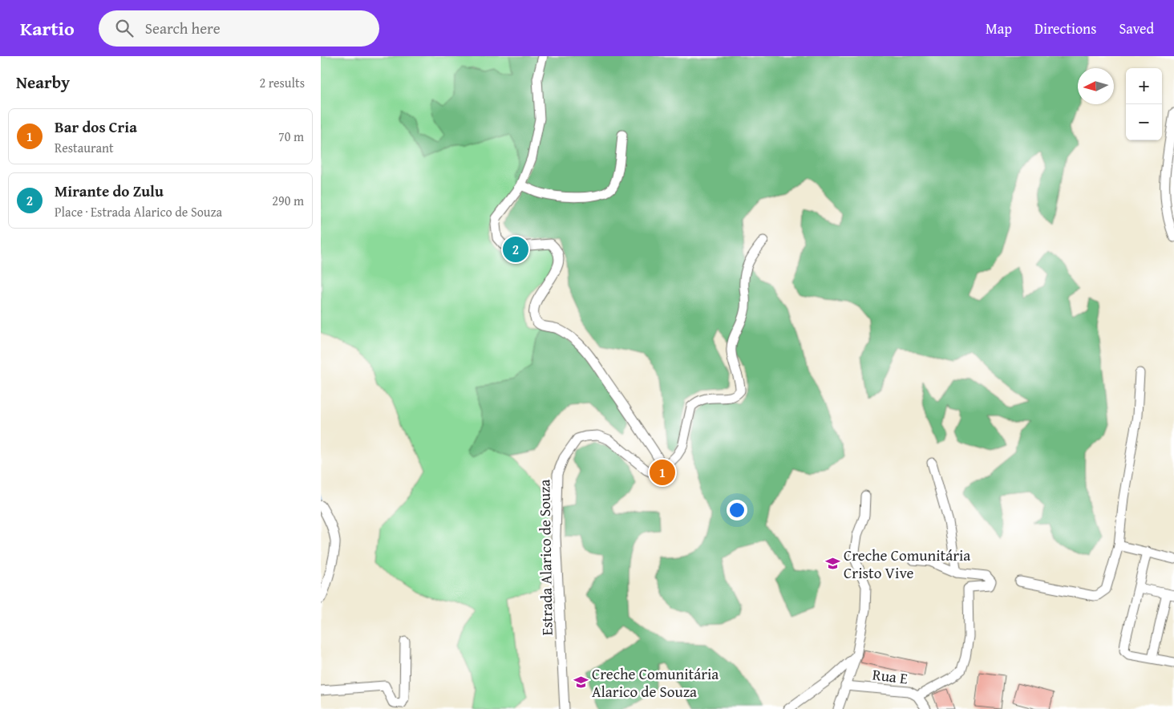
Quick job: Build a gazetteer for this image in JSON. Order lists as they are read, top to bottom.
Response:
{
  "streets": {
    "street": ["Estrada Alarico de Souza", "Rua E"]
  },
  "places": {
    "school or university": ["Creche Comunitária Cristo Vive", "Creche Comunitária Alarico de Souza"]
  },
  "north": "left",
  "page": {
    "header": "Kartio",
    "search": "Search here",
    "nav": ["Map", "Directions", "Saved"],
    "heading": ["Nearby", "2 results"],
    "map_buttons": ["+", "−"],
    "list": [
      {
        "mark": "1",
        "name": "Bar dos Cria",
        "note": "Restaurant",
        "value": "70 m"
      },
      {
        "mark": "2",
        "name": "Mirante do Zulu",
        "note": "Place · Estrada Alarico de Souza",
        "value": "290 m"
      }
    ],
    "pins": ["2", "1"]
  }
}
